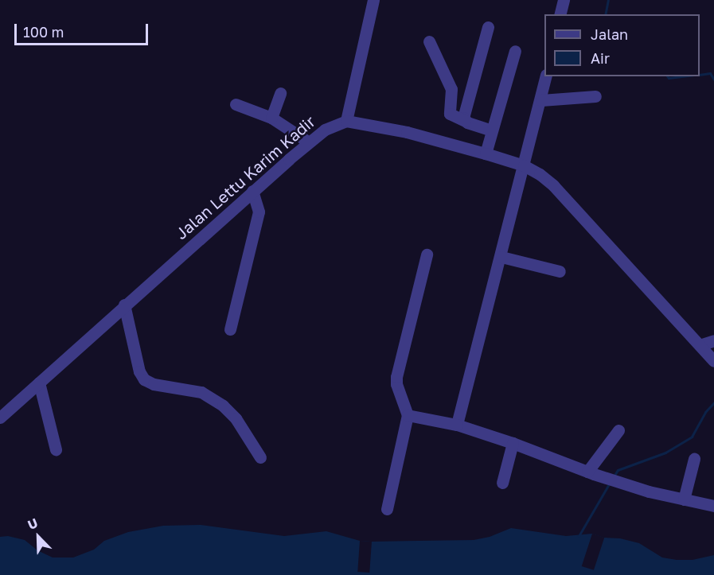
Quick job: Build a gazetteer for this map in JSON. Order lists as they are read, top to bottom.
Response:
{
  "streets": {
    "street": ["Jalan Lettu Karim Kadir"]
  },
  "legend": ["Jalan", "Air"],
  "scale_bar": "100 m",
  "north": "top left"
}
